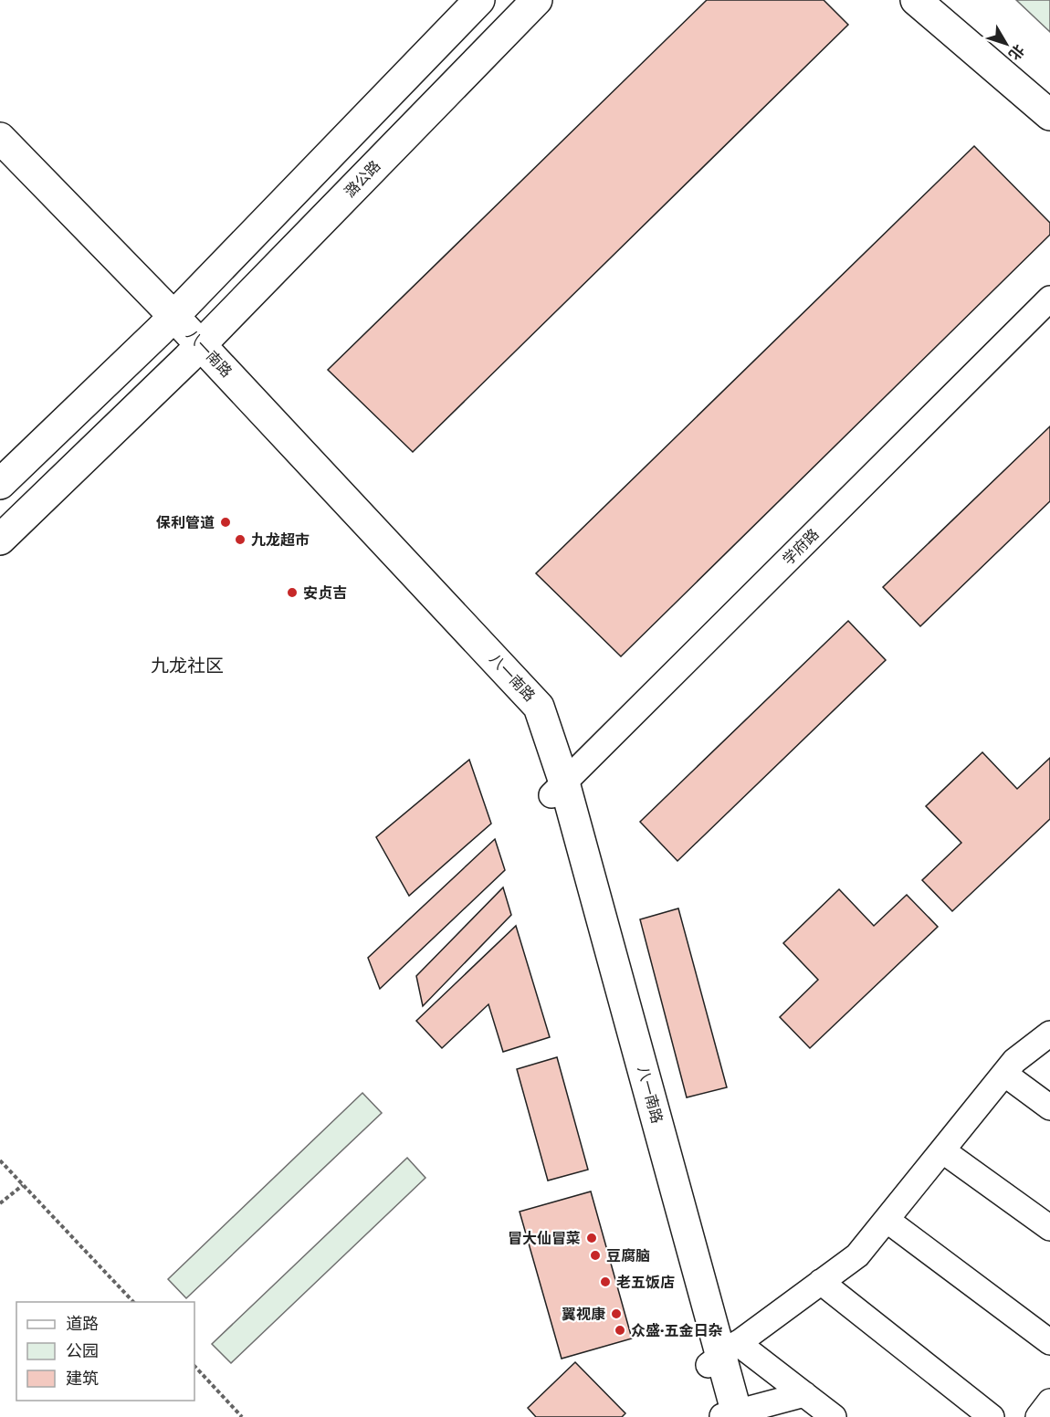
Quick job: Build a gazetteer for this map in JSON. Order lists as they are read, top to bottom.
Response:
{
  "streets": {
    "main road": ["潞公路", "八一南路"],
    "street": ["学府路"]
  },
  "crossings": [
    ["潞公路", "八一南路"],
    ["八一南路", "学府路"]
  ],
  "districts": ["九龙社区"],
  "places": [
    "保利管道",
    "九龙超市",
    "安贞吉",
    "冒大仙冒菜",
    "豆腐脑",
    "老五饭店",
    "翼视康",
    "众盛·五金日杂"
  ],
  "legend": ["道路", "公园", "建筑"],
  "north": "bottom right"
}
